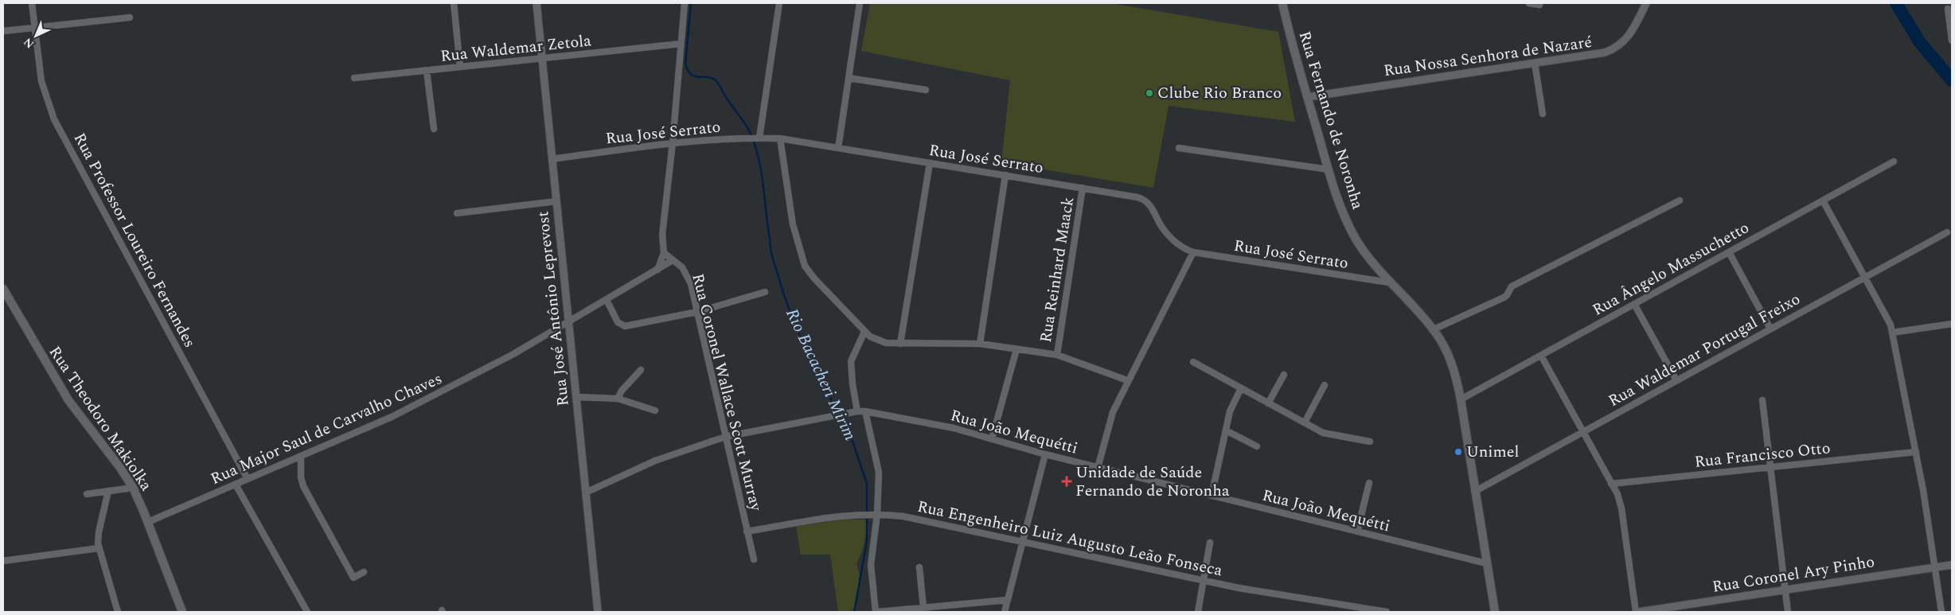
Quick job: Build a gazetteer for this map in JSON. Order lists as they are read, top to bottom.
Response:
{
  "streets": {
    "main road": ["Rua Fernando de Noronha", "Rua Theodoro Makiolka"],
    "street": [
      "Rua Waldemar Zetola",
      "Rua Nossa Senhora de Nazaré",
      "Rua José Serrato",
      "Rua Professor Loureiro Fernandes",
      "Rua Ângelo Massuchetto",
      "Rua Reinhard Maack",
      "Rua José Antônio Leprevost",
      "Rua Waldemar Portugal Freixo",
      "Rua Coronel Wallace Scott Murray",
      "Rua Major Saul de Carvalho Chaves",
      "Rua João Mequétti",
      "Rua Francisco Otto",
      "Rua Engenheiro Luiz Augusto Leão Fonseca",
      "Rua Coronel Ary Pinho"
    ]
  },
  "crossings": [
    ["Rua Waldemar Zetola", "Rua José Antônio Leprevost"],
    ["Rua Nossa Senhora de Nazaré", "Rua Fernando de Noronha"],
    ["Rua Fernando de Noronha", "Rua José Serrato"],
    ["Rua Fernando de Noronha", "Rua Ângelo Massuchetto"],
    ["Rua Fernando de Noronha", "Rua Waldemar Portugal Freixo"],
    ["Rua Fernando de Noronha", "Rua João Mequétti"],
    ["Rua José Serrato", "Rua Reinhard Maack"],
    ["Rua José Serrato", "Rua José Antônio Leprevost"],
    ["Rua Professor Loureiro Fernandes", "Rua Major Saul de Carvalho Chaves"],
    ["Rua José Antônio Leprevost", "Rua Major Saul de Carvalho Chaves"],
    ["Rua José Antônio Leprevost", "Rua João Mequétti"],
    ["Rua Coronel Wallace Scott Murray", "Rua Major Saul de Carvalho Chaves"],
    ["Rua Coronel Wallace Scott Murray", "Rua João Mequétti"],
    ["Rua Coronel Wallace Scott Murray", "Rua Engenheiro Luiz Augusto Leão Fonseca"],
    ["Rua Theodoro Makiolka", "Rua Major Saul de Carvalho Chaves"]
  ],
  "water": ["Rio Bacacheri Mirim"],
  "places": {
    "other": ["Clube Rio Branco", "Unimel"],
    "health": ["Unidade de Saúde Fernando de Noronha"]
  },
  "north": "bottom left"
}
